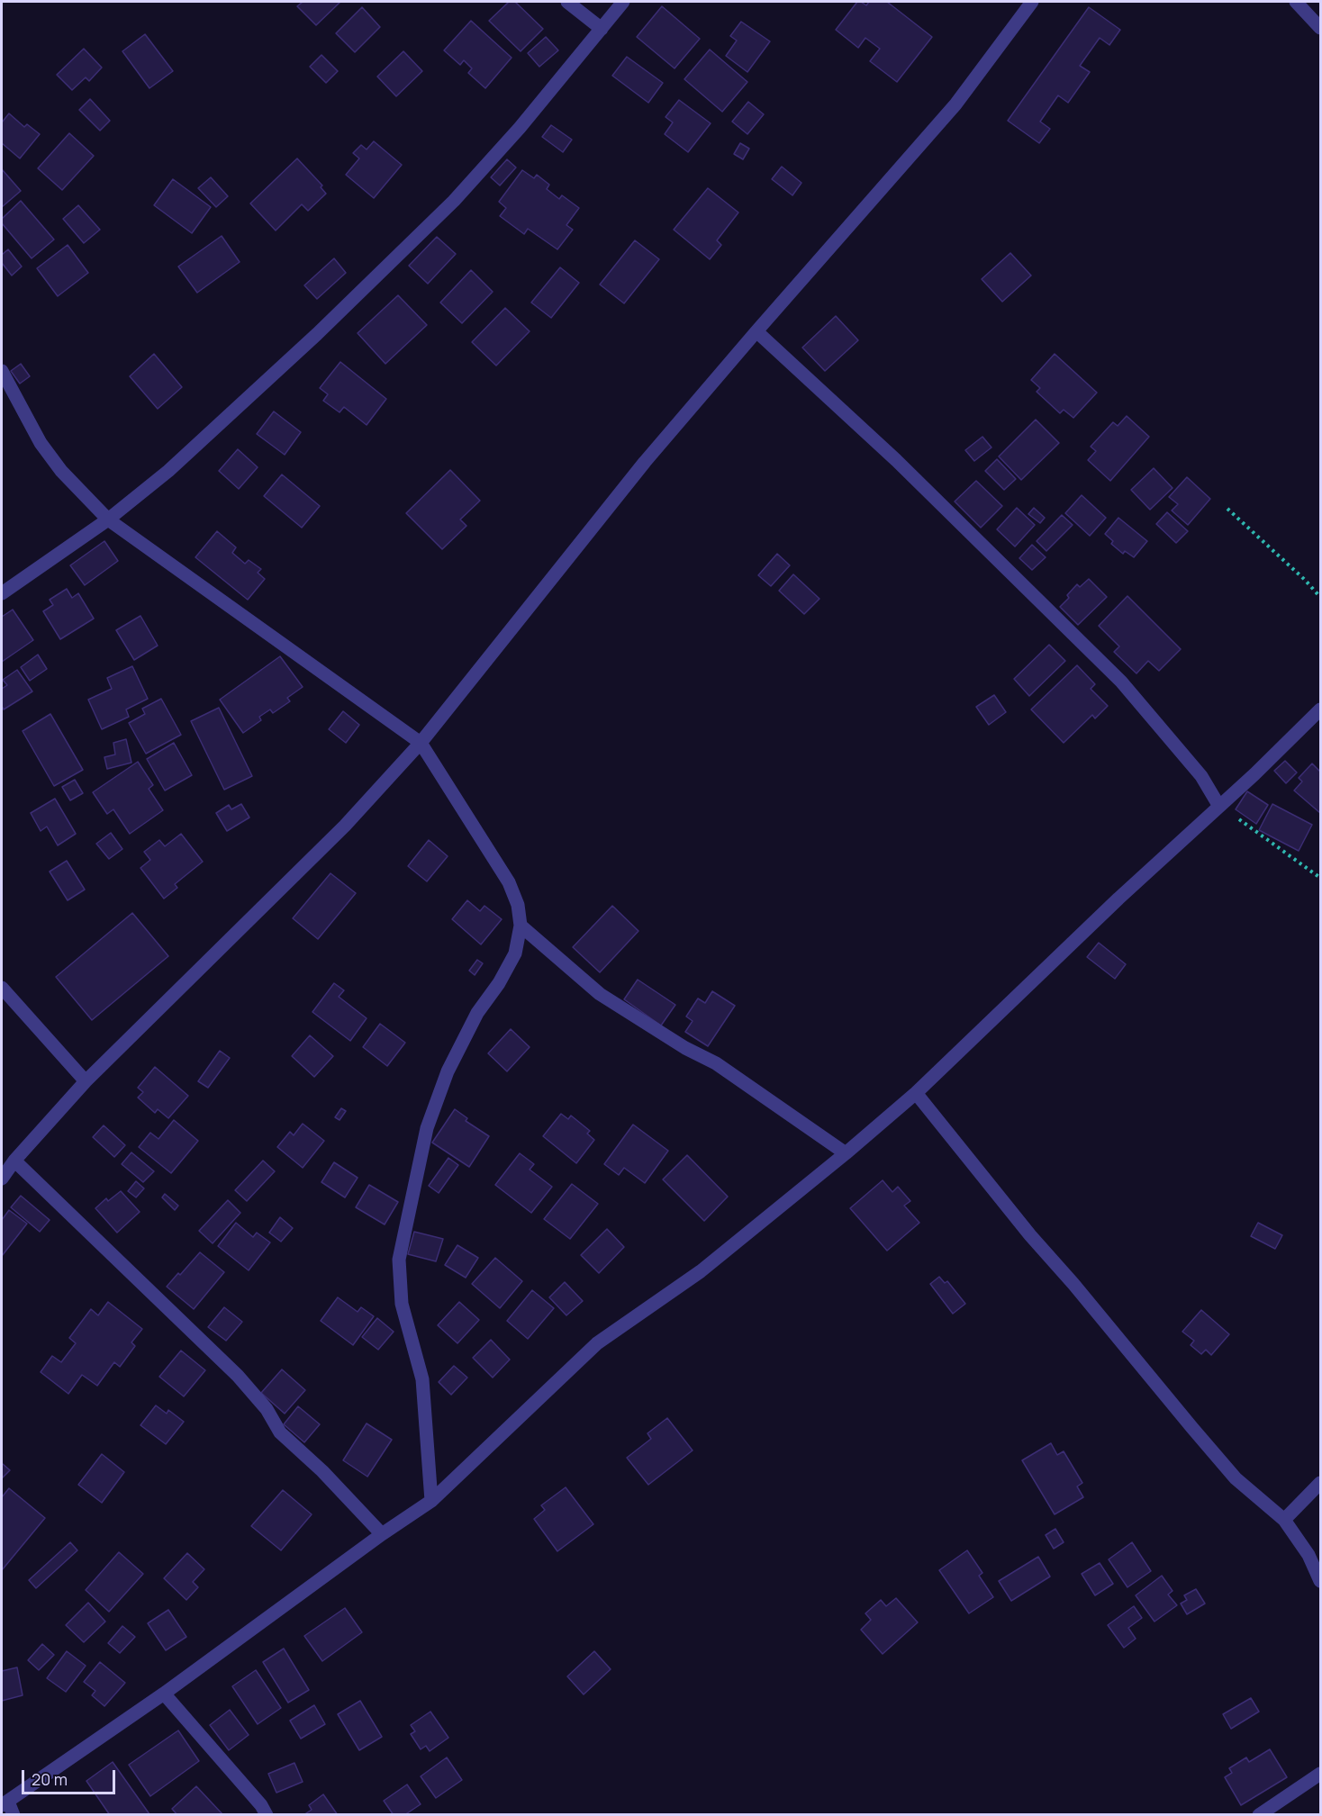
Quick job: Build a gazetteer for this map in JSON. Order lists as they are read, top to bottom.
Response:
{
  "scale_bar": "20 m"
}
